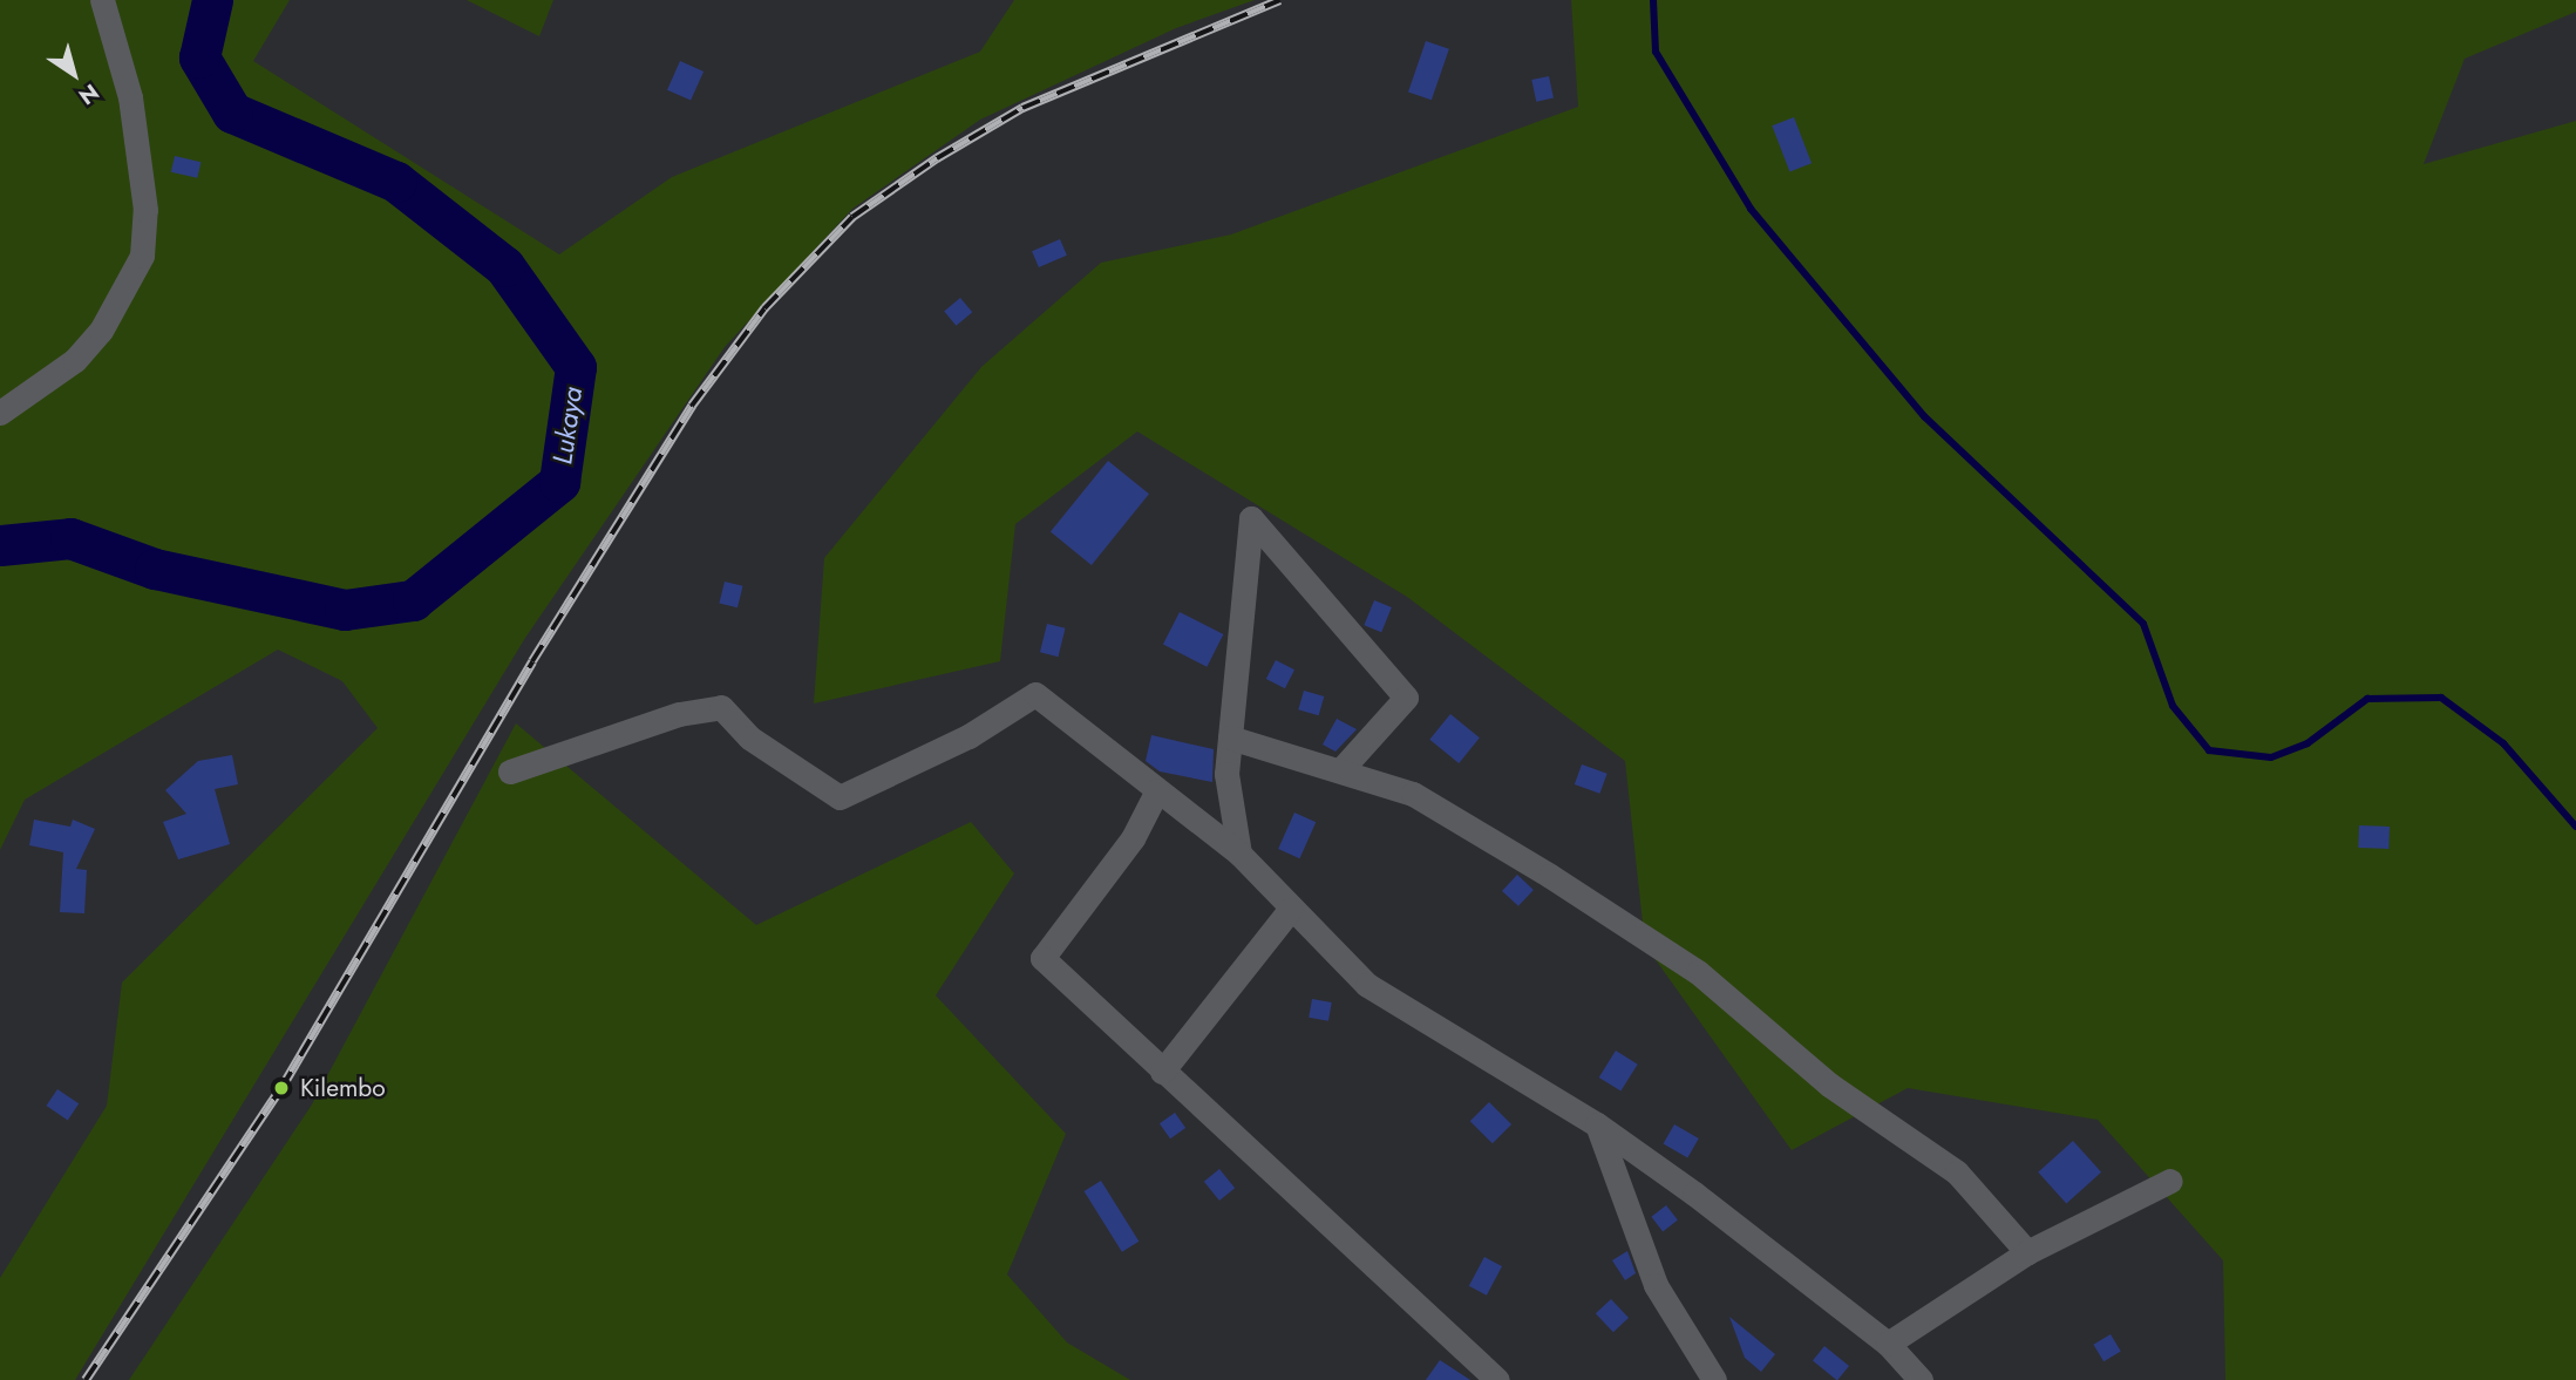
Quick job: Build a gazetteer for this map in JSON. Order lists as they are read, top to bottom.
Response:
{
  "water": ["Lukaya"],
  "places": ["Kilembo"],
  "north": "bottom right"
}
